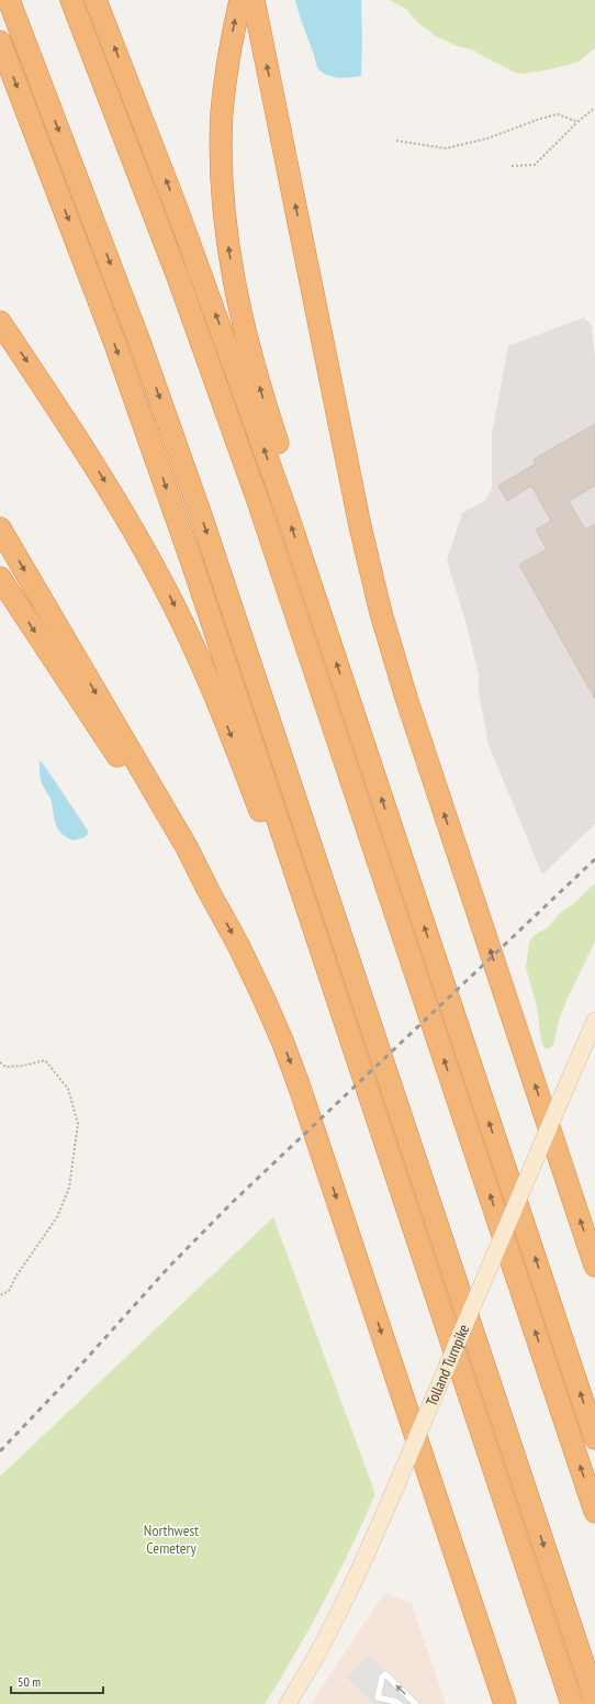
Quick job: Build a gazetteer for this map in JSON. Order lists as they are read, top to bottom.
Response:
{
  "streets": {
    "main road": ["Tolland Turnpike"]
  },
  "parks": ["Northwest Cemetery"],
  "scale_bar": "50 m"
}
